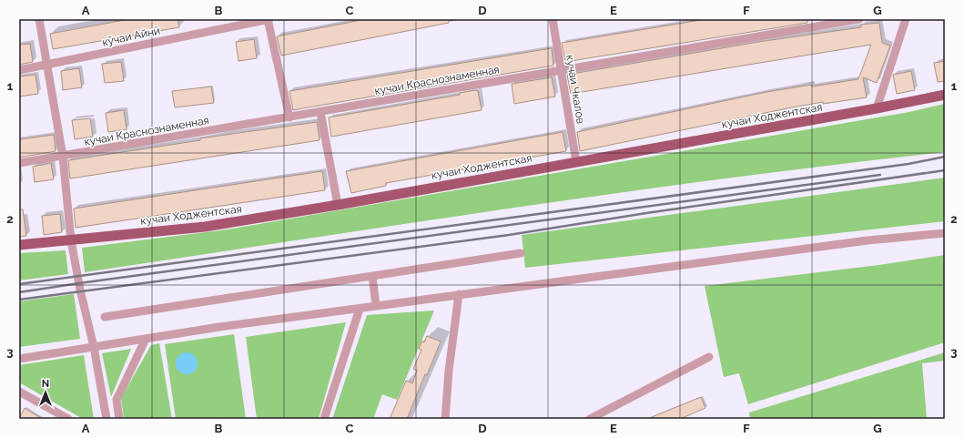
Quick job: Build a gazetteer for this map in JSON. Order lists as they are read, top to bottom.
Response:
{
  "streets": {
    "main road": ["кучаи Ходжентская"],
    "street": ["кӯчаи Айнӣ", "кучаи Краснознаменная", "кучаи Чкалов"]
  },
  "crossings": [
    ["кучаи Краснознаменная", "кучаи Чкалов"],
    ["кучаи Чкалов", "кучаи Ходжентская"]
  ],
  "north": "top",
  "grid": {
    "columns": [
      "A",
      "B",
      "C",
      "D",
      "E",
      "F",
      "G"
    ],
    "rows": ["1", "2", "3"]
  }
}
